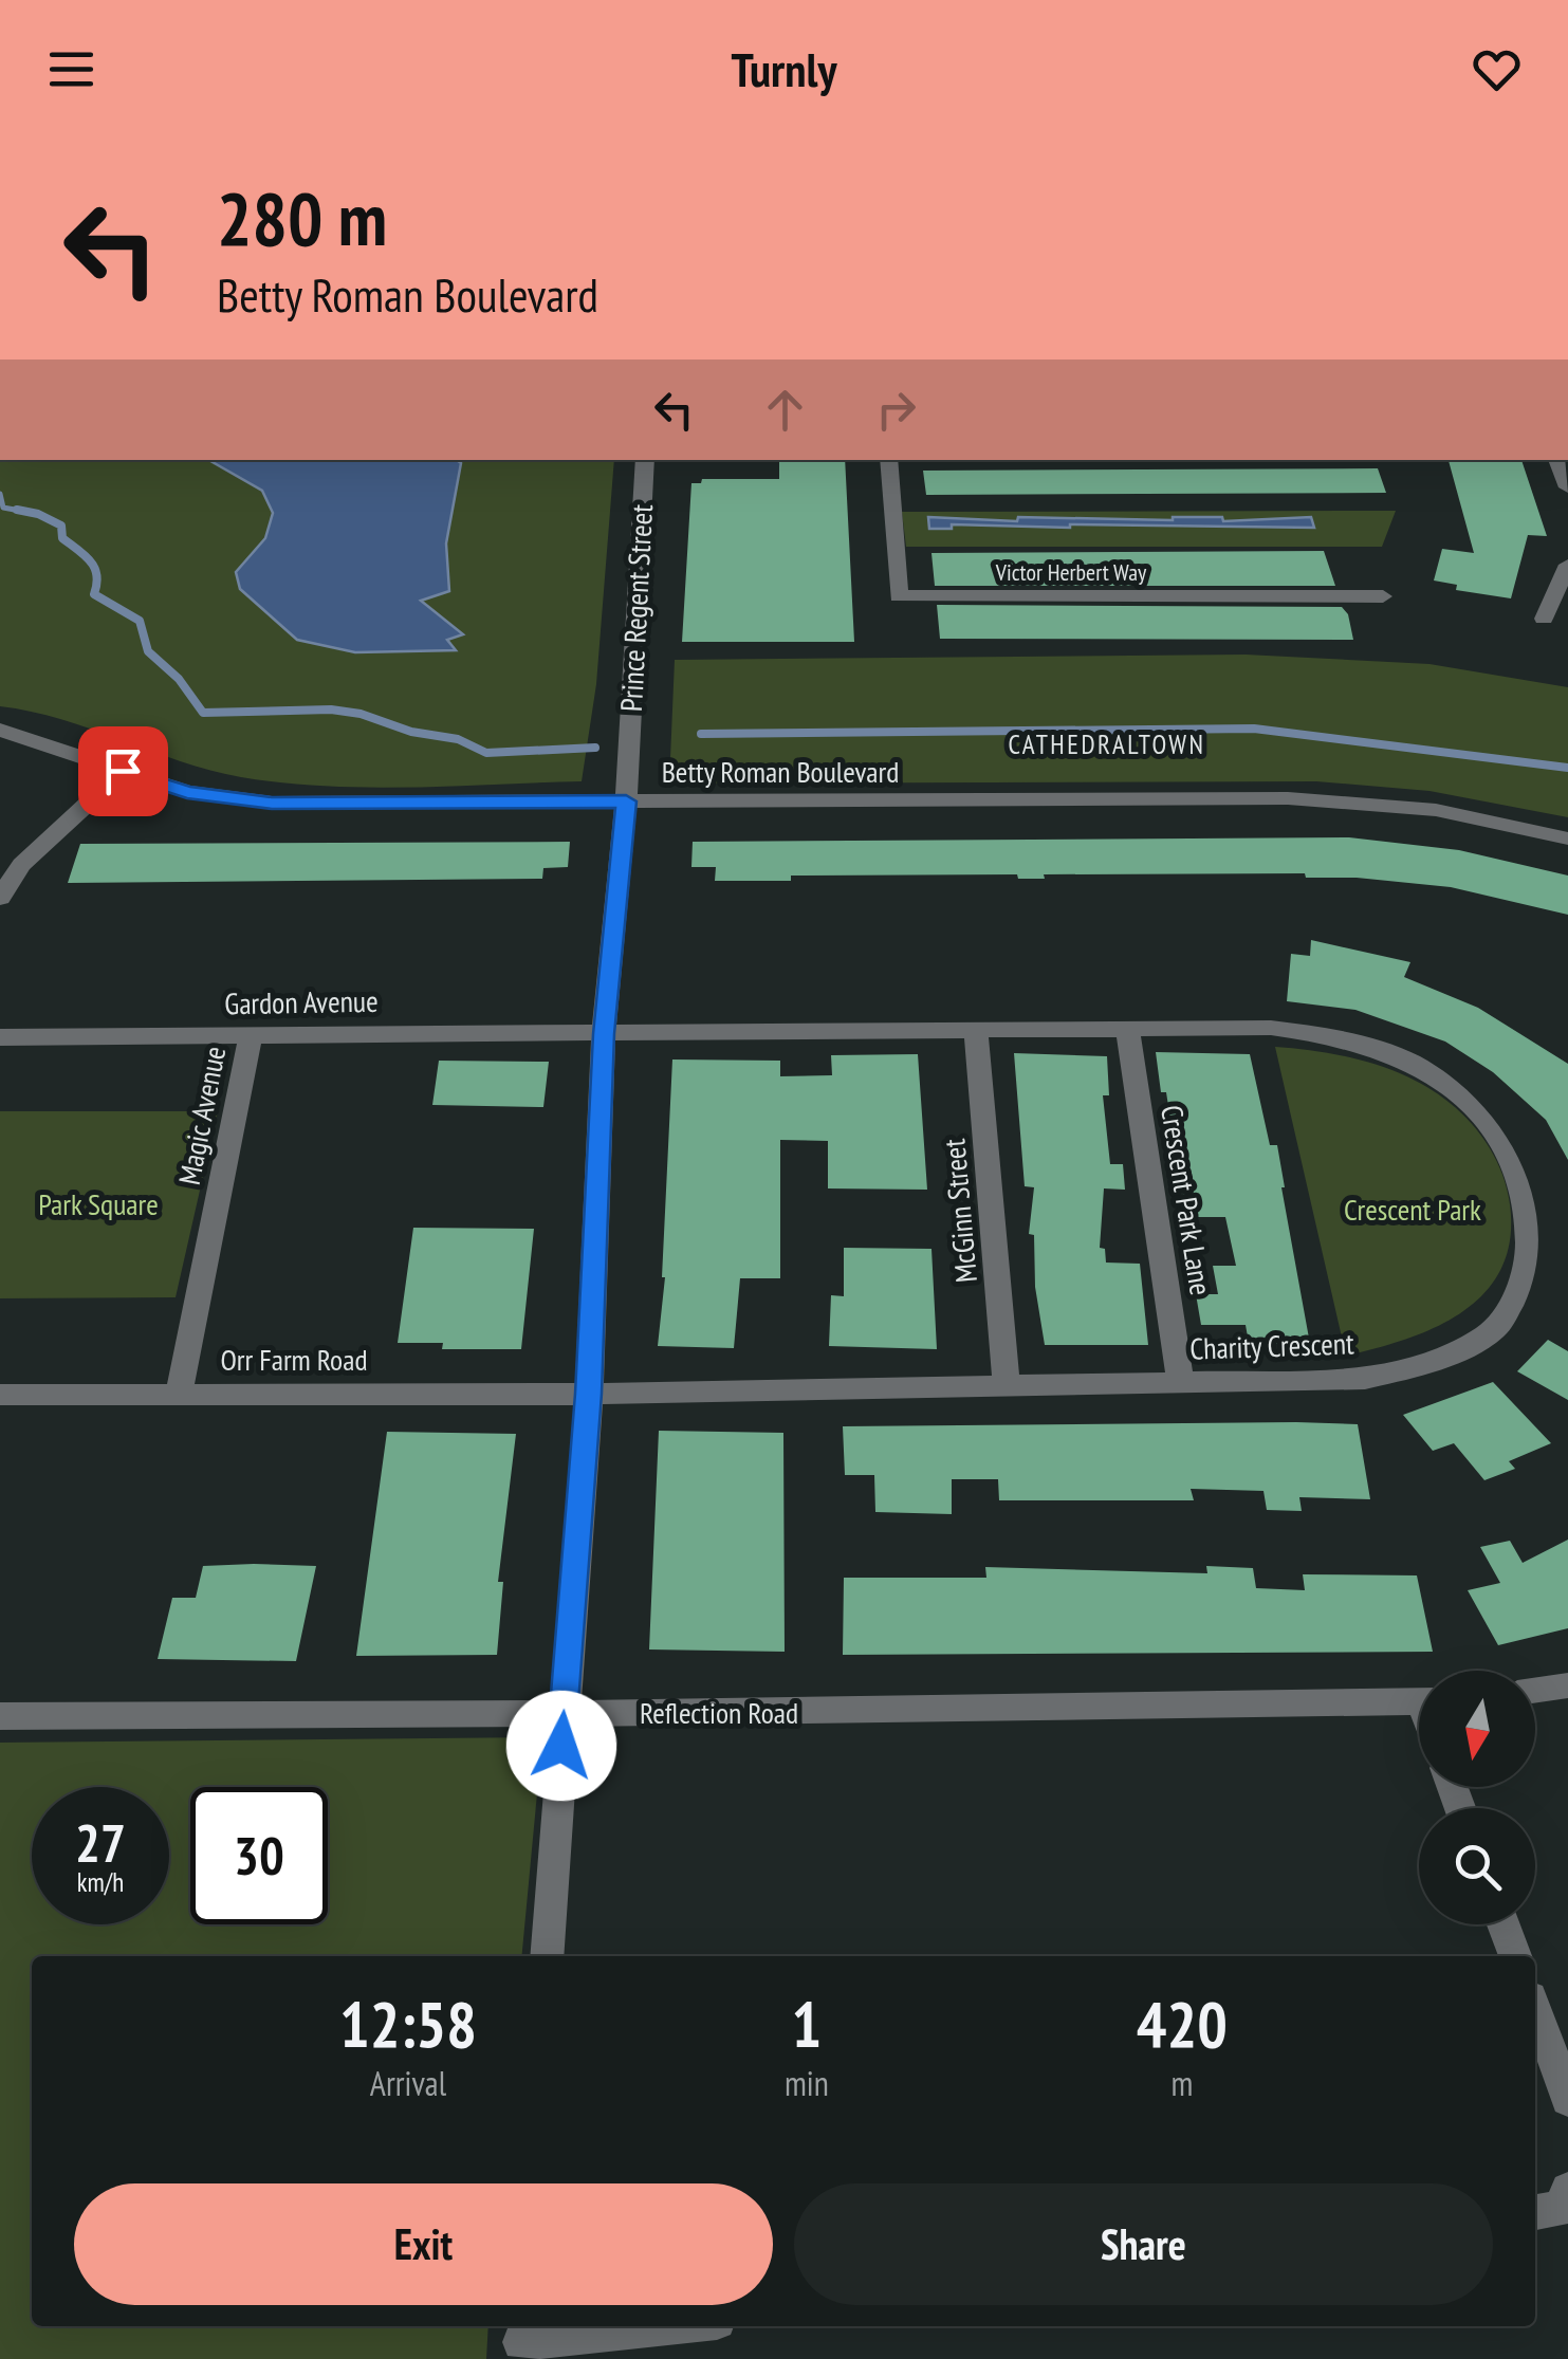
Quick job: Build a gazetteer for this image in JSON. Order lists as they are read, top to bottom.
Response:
{
  "streets": {
    "street": [
      "Victor Herbert Way",
      "Prince Regent Street",
      "Betty Roman Boulevard",
      "Gardon Avenue",
      "Magic Avenue",
      "Crescent Park Lane",
      "McGinn Street",
      "Charity Crescent",
      "Orr Farm Road",
      "Reflection Road"
    ]
  },
  "crossings": [
    ["Prince Regent Street", "Betty Roman Boulevard"],
    ["Prince Regent Street", "Gardon Avenue"],
    ["Prince Regent Street", "Charity Crescent"],
    ["Prince Regent Street", "Orr Farm Road"],
    ["Prince Regent Street", "Reflection Road"],
    ["Gardon Avenue", "Magic Avenue"],
    ["Gardon Avenue", "Charity Crescent"],
    ["Magic Avenue", "Orr Farm Road"],
    ["Crescent Park Lane", "Charity Crescent"],
    ["McGinn Street", "Charity Crescent"],
    ["Charity Crescent", "Orr Farm Road"]
  ],
  "districts": ["CATHEDRALTOWN"],
  "parks": ["Park Square", "Crescent Park"],
  "north": "bottom",
  "page": {
    "header": "Turnly",
    "turn": ["280 m", "Betty Roman Boulevard"],
    "speed": "27 km/h",
    "limit": "30",
    "eta": [
      "12:58",
      "Arrival",
      "1",
      "min",
      "420",
      "m"
    ],
    "buttons": ["Exit", "Share"]
  }
}
